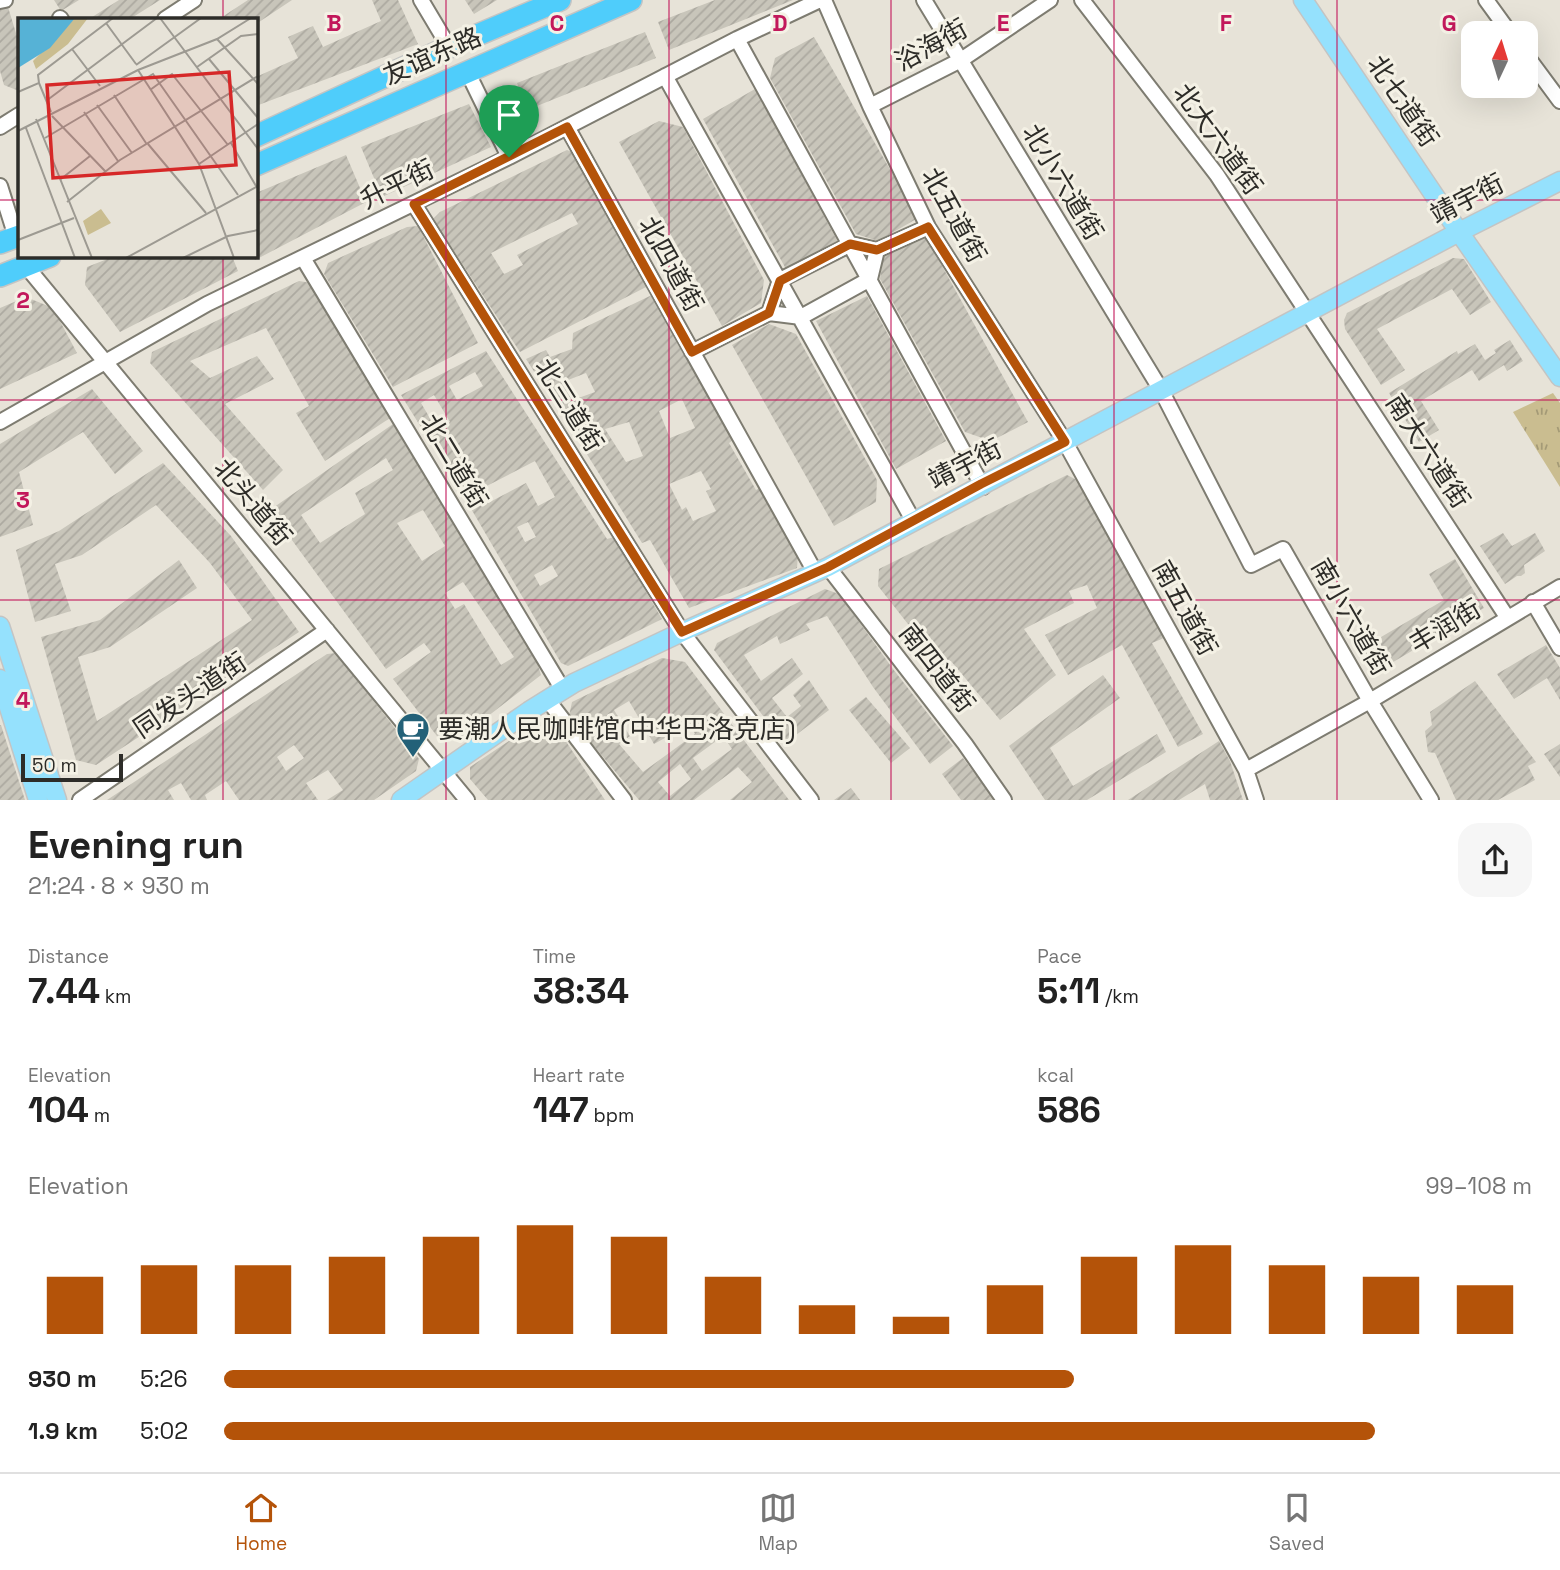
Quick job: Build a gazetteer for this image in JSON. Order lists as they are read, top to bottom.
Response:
{
  "streets": {
    "highway": ["友谊东路"],
    "main road": ["北七道街", "靖宇街"],
    "street": [
      "浴海街",
      "北大六道街",
      "北小六道街",
      "升平街",
      "北五道街",
      "北四道街",
      "北三道街",
      "南大六道街",
      "北二道街",
      "北头道街",
      "南五道街",
      "南小六道街",
      "丰润街",
      "南四道街",
      "同发头道街"
    ]
  },
  "crossings": [
    ["浴海街", "北小六道街"],
    ["浴海街", "北五道街"],
    ["北七道街", "靖宇街"],
    ["北大六道街", "靖宇街"],
    ["北大六道街", "南大六道街"],
    ["北小六道街", "靖宇街"],
    ["北小六道街", "南小六道街"],
    ["升平街", "北五道街"],
    ["升平街", "北四道街"],
    ["升平街", "北三道街"],
    ["升平街", "北二道街"],
    ["升平街", "北头道街"],
    ["靖宇街", "北五道街"],
    ["靖宇街", "北四道街"],
    ["靖宇街", "北三道街"],
    ["靖宇街", "南大六道街"],
    ["靖宇街", "北二道街"],
    ["靖宇街", "北头道街"],
    ["靖宇街", "南五道街"],
    ["靖宇街", "南小六道街"],
    ["靖宇街", "南四道街"],
    ["北五道街", "南五道街"],
    ["北四道街", "南四道街"],
    ["南大六道街", "丰润街"],
    ["北头道街", "同发头道街"],
    ["南五道街", "丰润街"],
    ["南小六道街", "丰润街"]
  ],
  "places": {
    "cafe": ["要潮人民咖啡馆(中华巴洛克店)"]
  },
  "scale_bar": "50 m",
  "north": "top",
  "page": {
    "scale": "50 m",
    "heading": ["Evening run", "21:24 · 8 × 930 m"],
    "stats": [
      ["Distance", "7.44 km"],
      ["Time", "38:34"],
      ["Pace", "5:11 /km"],
      ["Elevation", "104 m"],
      ["Heart rate", "147 bpm"],
      ["kcal", "586"]
    ],
    "chart": ["Elevation", "99–108 m"],
    "list": [
      {
        "name": "930 m",
        "note": "5:26"
      },
      {
        "name": "1.9 km",
        "note": "5:02"
      }
    ],
    "tabs": ["Home", "Map", "Saved"]
  },
  "grid": {
    "columns": [
      "B",
      "C",
      "D",
      "E",
      "F",
      "G"
    ],
    "rows": ["2", "3", "4"]
  }
}
